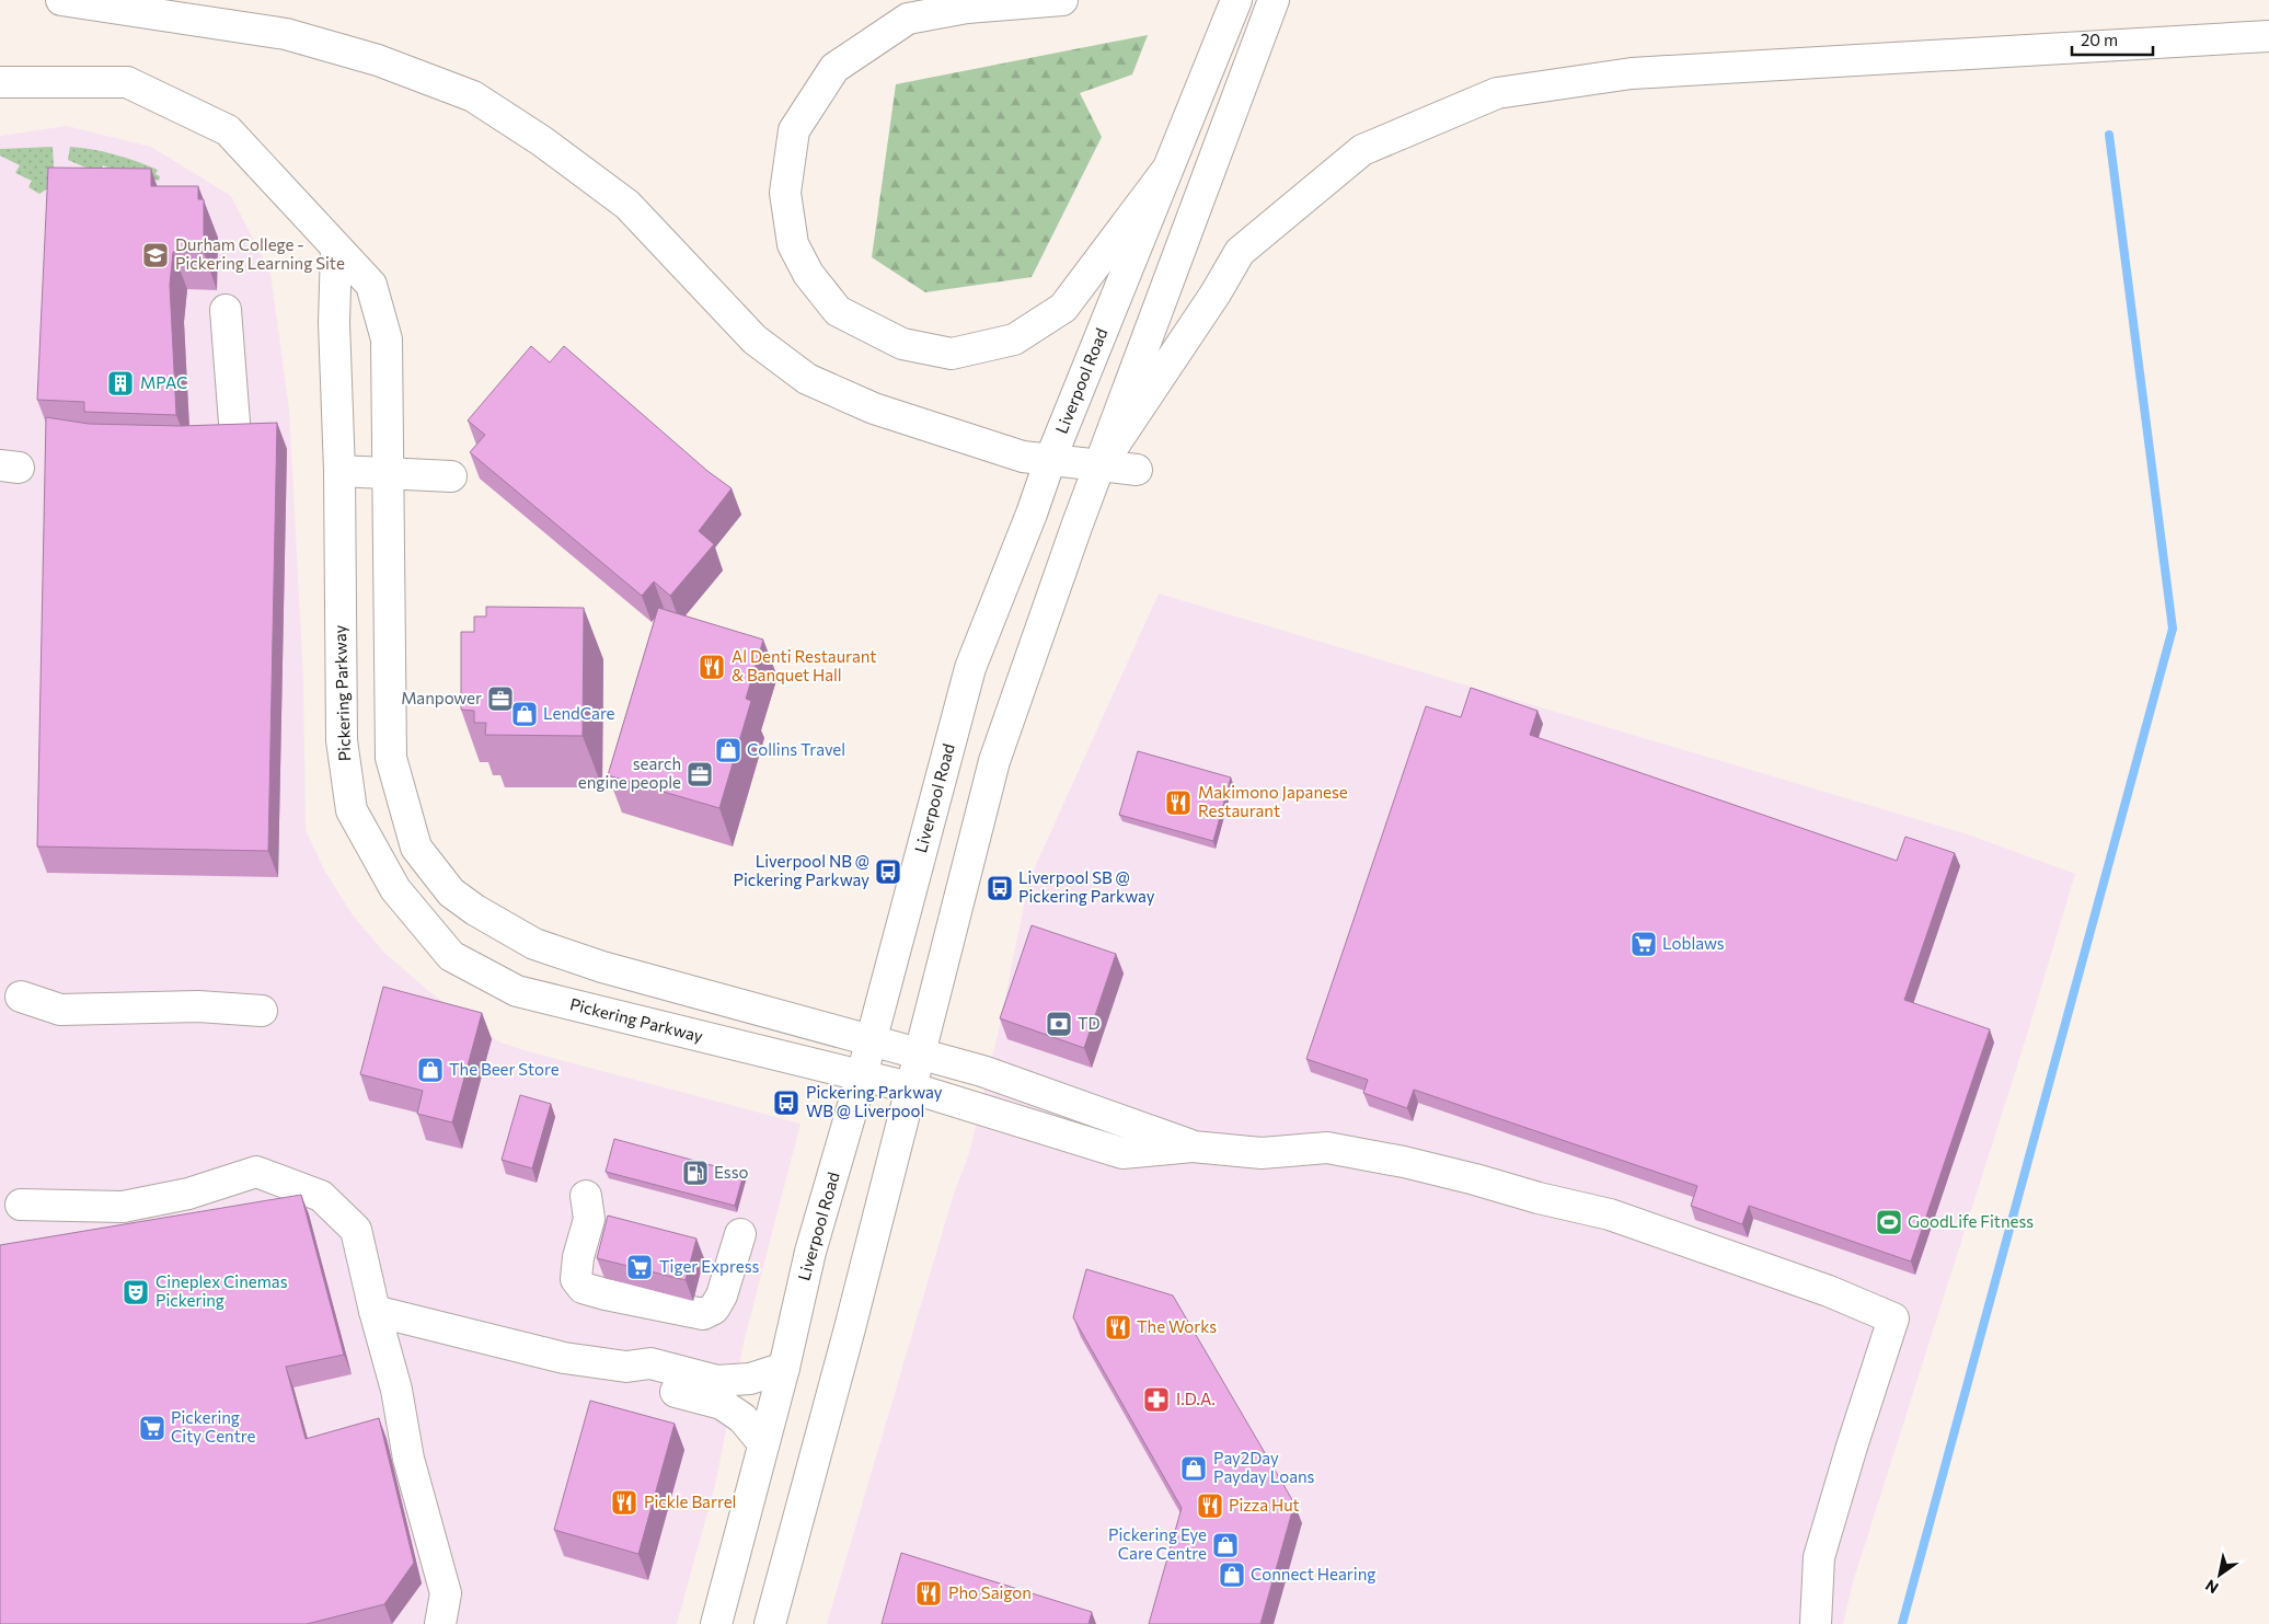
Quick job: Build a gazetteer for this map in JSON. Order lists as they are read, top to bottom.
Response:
{
  "streets": {
    "main road": ["Liverpool Road", "Pickering Parkway"]
  },
  "crossings": [
    ["Liverpool Road", "Pickering Parkway"]
  ],
  "places": {
    "school or university": ["Durham College - Pickering Learning Site"],
    "building": ["MPAC"],
    "restaurant": [
      "Al Denti Restaurant & Banquet Hall",
      "Makimono Japanese Restaurant",
      "The Works",
      "Pickle Barrel",
      "Pizza Hut",
      "Pho Saigon"
    ],
    "office": ["Manpower", "search engine people"],
    "shop": [
      "LendCare",
      "Collins Travel",
      "The Beer Store",
      "Pay2Day Payday Loans",
      "Pickering Eye Care Centre",
      "Connect Hearing"
    ],
    "bus stop": ["Liverpool NB @ Pickering Parkway", "Liverpool SB @ Pickering Parkway", "Pickering Parkway WB @ Liverpool"],
    "supermarket": ["Loblaws", "Tiger Express", "Pickering City Centre"],
    "bank": ["TD"],
    "fuel station": ["Esso"],
    "sports": ["GoodLife Fitness"],
    "theatre": ["Cineplex Cinemas Pickering"],
    "pharmacy": ["I.D.A."]
  },
  "scale_bar": "20 m",
  "north": "bottom left"
}
